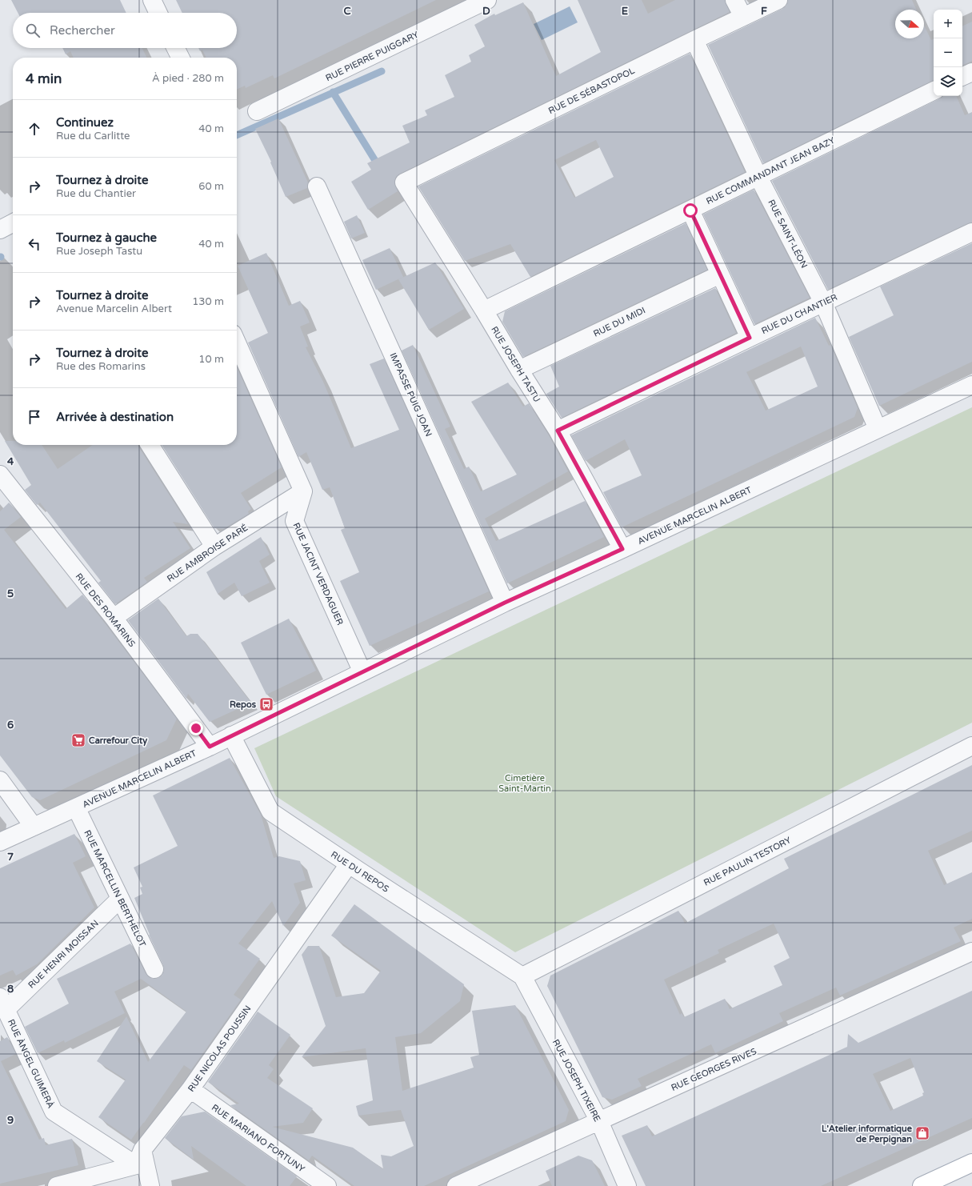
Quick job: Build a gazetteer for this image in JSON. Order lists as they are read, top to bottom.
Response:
{
  "streets": {
    "street": [
      "RUE PIERRE PUIGGARY",
      "RUE DE SÉBASTOPOL",
      "RUE COMMANDANT JEAN BAZY",
      "RUE SAINT-LÉON",
      "RUE DU CHANTIER",
      "RUE DU MIDI",
      "RUE JOSEPH TASTU",
      "IMPASSE PUIG JOAN",
      "AVENUE MARCELIN ALBERT",
      "RUE AMBROISE PARÉ",
      "RUE JACINT VERDAGUER",
      "RUE DES ROMARINS",
      "RUE PAULIN TESTORY",
      "RUE DU REPOS",
      "RUE MARCELLIN BERTHELOT",
      "RUE HENRI MOISSAN",
      "RUE NICOLAS POUSSIN",
      "RUE ÀNGEL GUIMERÀ",
      "RUE GEORGES RIVES",
      "RUE JOSEPH TIXEIRE",
      "RUE MARIANO FORTUNY"
    ]
  },
  "crossings": [
    ["RUE DE SÉBASTOPOL", "RUE SAINT-LÉON"],
    ["RUE DE SÉBASTOPOL", "RUE JOSEPH TASTU"],
    ["RUE COMMANDANT JEAN BAZY", "RUE SAINT-LÉON"],
    ["RUE COMMANDANT JEAN BAZY", "RUE JOSEPH TASTU"],
    ["RUE SAINT-LÉON", "RUE DU CHANTIER"],
    ["RUE SAINT-LÉON", "AVENUE MARCELIN ALBERT"],
    ["RUE DU CHANTIER", "RUE JOSEPH TASTU"],
    ["RUE DU MIDI", "RUE JOSEPH TASTU"],
    ["RUE JOSEPH TASTU", "AVENUE MARCELIN ALBERT"],
    ["IMPASSE PUIG JOAN", "AVENUE MARCELIN ALBERT"],
    ["AVENUE MARCELIN ALBERT", "RUE JACINT VERDAGUER"],
    ["AVENUE MARCELIN ALBERT", "RUE DES ROMARINS"],
    ["AVENUE MARCELIN ALBERT", "RUE DU REPOS"],
    ["AVENUE MARCELIN ALBERT", "RUE MARCELLIN BERTHELOT"],
    ["RUE AMBROISE PARÉ", "RUE JACINT VERDAGUER"],
    ["RUE AMBROISE PARÉ", "RUE DES ROMARINS"],
    ["RUE PAULIN TESTORY", "RUE DU REPOS"],
    ["RUE PAULIN TESTORY", "RUE JOSEPH TIXEIRE"],
    ["RUE DU REPOS", "RUE NICOLAS POUSSIN"],
    ["RUE DU REPOS", "RUE JOSEPH TIXEIRE"],
    ["RUE MARCELLIN BERTHELOT", "RUE HENRI MOISSAN"],
    ["RUE HENRI MOISSAN", "RUE ÀNGEL GUIMERÀ"],
    ["RUE NICOLAS POUSSIN", "RUE ÀNGEL GUIMERÀ"],
    ["RUE NICOLAS POUSSIN", "RUE MARIANO FORTUNY"],
    ["RUE GEORGES RIVES", "RUE JOSEPH TIXEIRE"]
  ],
  "parks": ["Cimetière Saint-Martin"],
  "places": {
    "bus stop": ["Repos"],
    "supermarket": ["Carrefour City"],
    "shop": ["L'Atelier informatique de Perpignan"]
  },
  "north": "right",
  "page": {
    "map_buttons": ["+", "−"],
    "search": "Rechercher",
    "heading": ["4 min", "À pied · 280 m"],
    "list": [
      ["Continuez", "Rue du Carlitte", "40 m"],
      ["Tournez à droite", "Rue du Chantier", "60 m"],
      ["Tournez à gauche", "Rue Joseph Tastu", "40 m"],
      ["Tournez à droite", "Avenue Marcelin Albert", "130 m"],
      ["Tournez à droite", "Rue des Romarins", "10 m"],
      "Arrivée à destination"
    ]
  },
  "grid": {
    "columns": [
      "C",
      "D",
      "E",
      "F"
    ],
    "rows": [
      "4",
      "5",
      "6",
      "7",
      "8",
      "9"
    ]
  }
}
